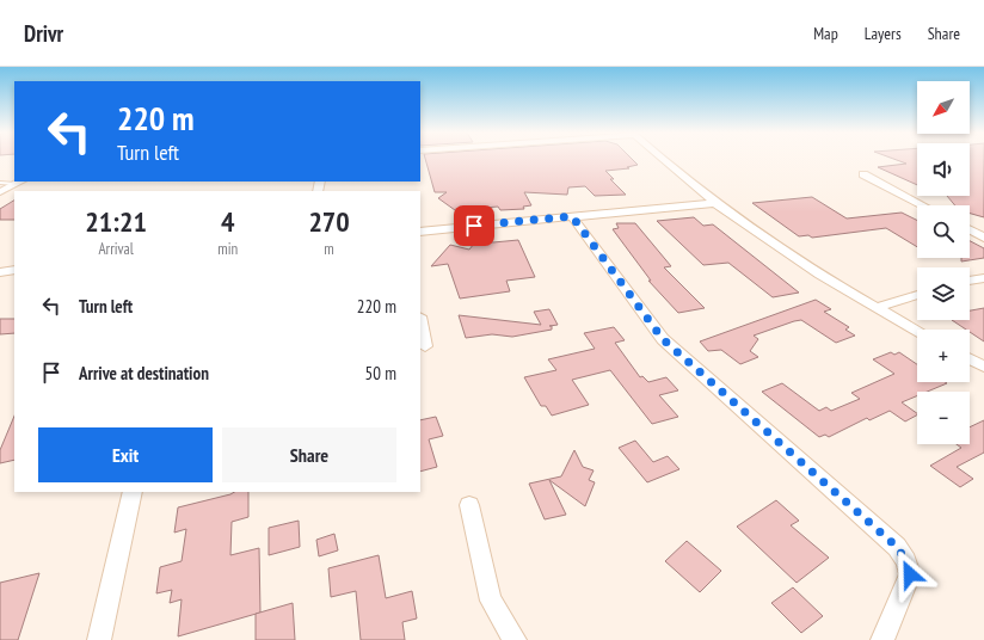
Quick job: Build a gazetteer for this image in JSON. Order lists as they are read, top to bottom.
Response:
{
  "north": "bottom left",
  "page": {
    "header": "Drivr",
    "nav": ["Map", "Layers", "Share"],
    "map_buttons": ["+", "−"],
    "turn": ["220 m", "Turn left"],
    "eta": [
      "21:21",
      "Arrival",
      "4",
      "min",
      "270",
      "m"
    ],
    "list": [
      {
        "name": "Turn left",
        "value": "220 m"
      },
      {
        "name": "Arrive at destination",
        "value": "50 m"
      }
    ],
    "buttons": ["Exit", "Share"]
  }
}
